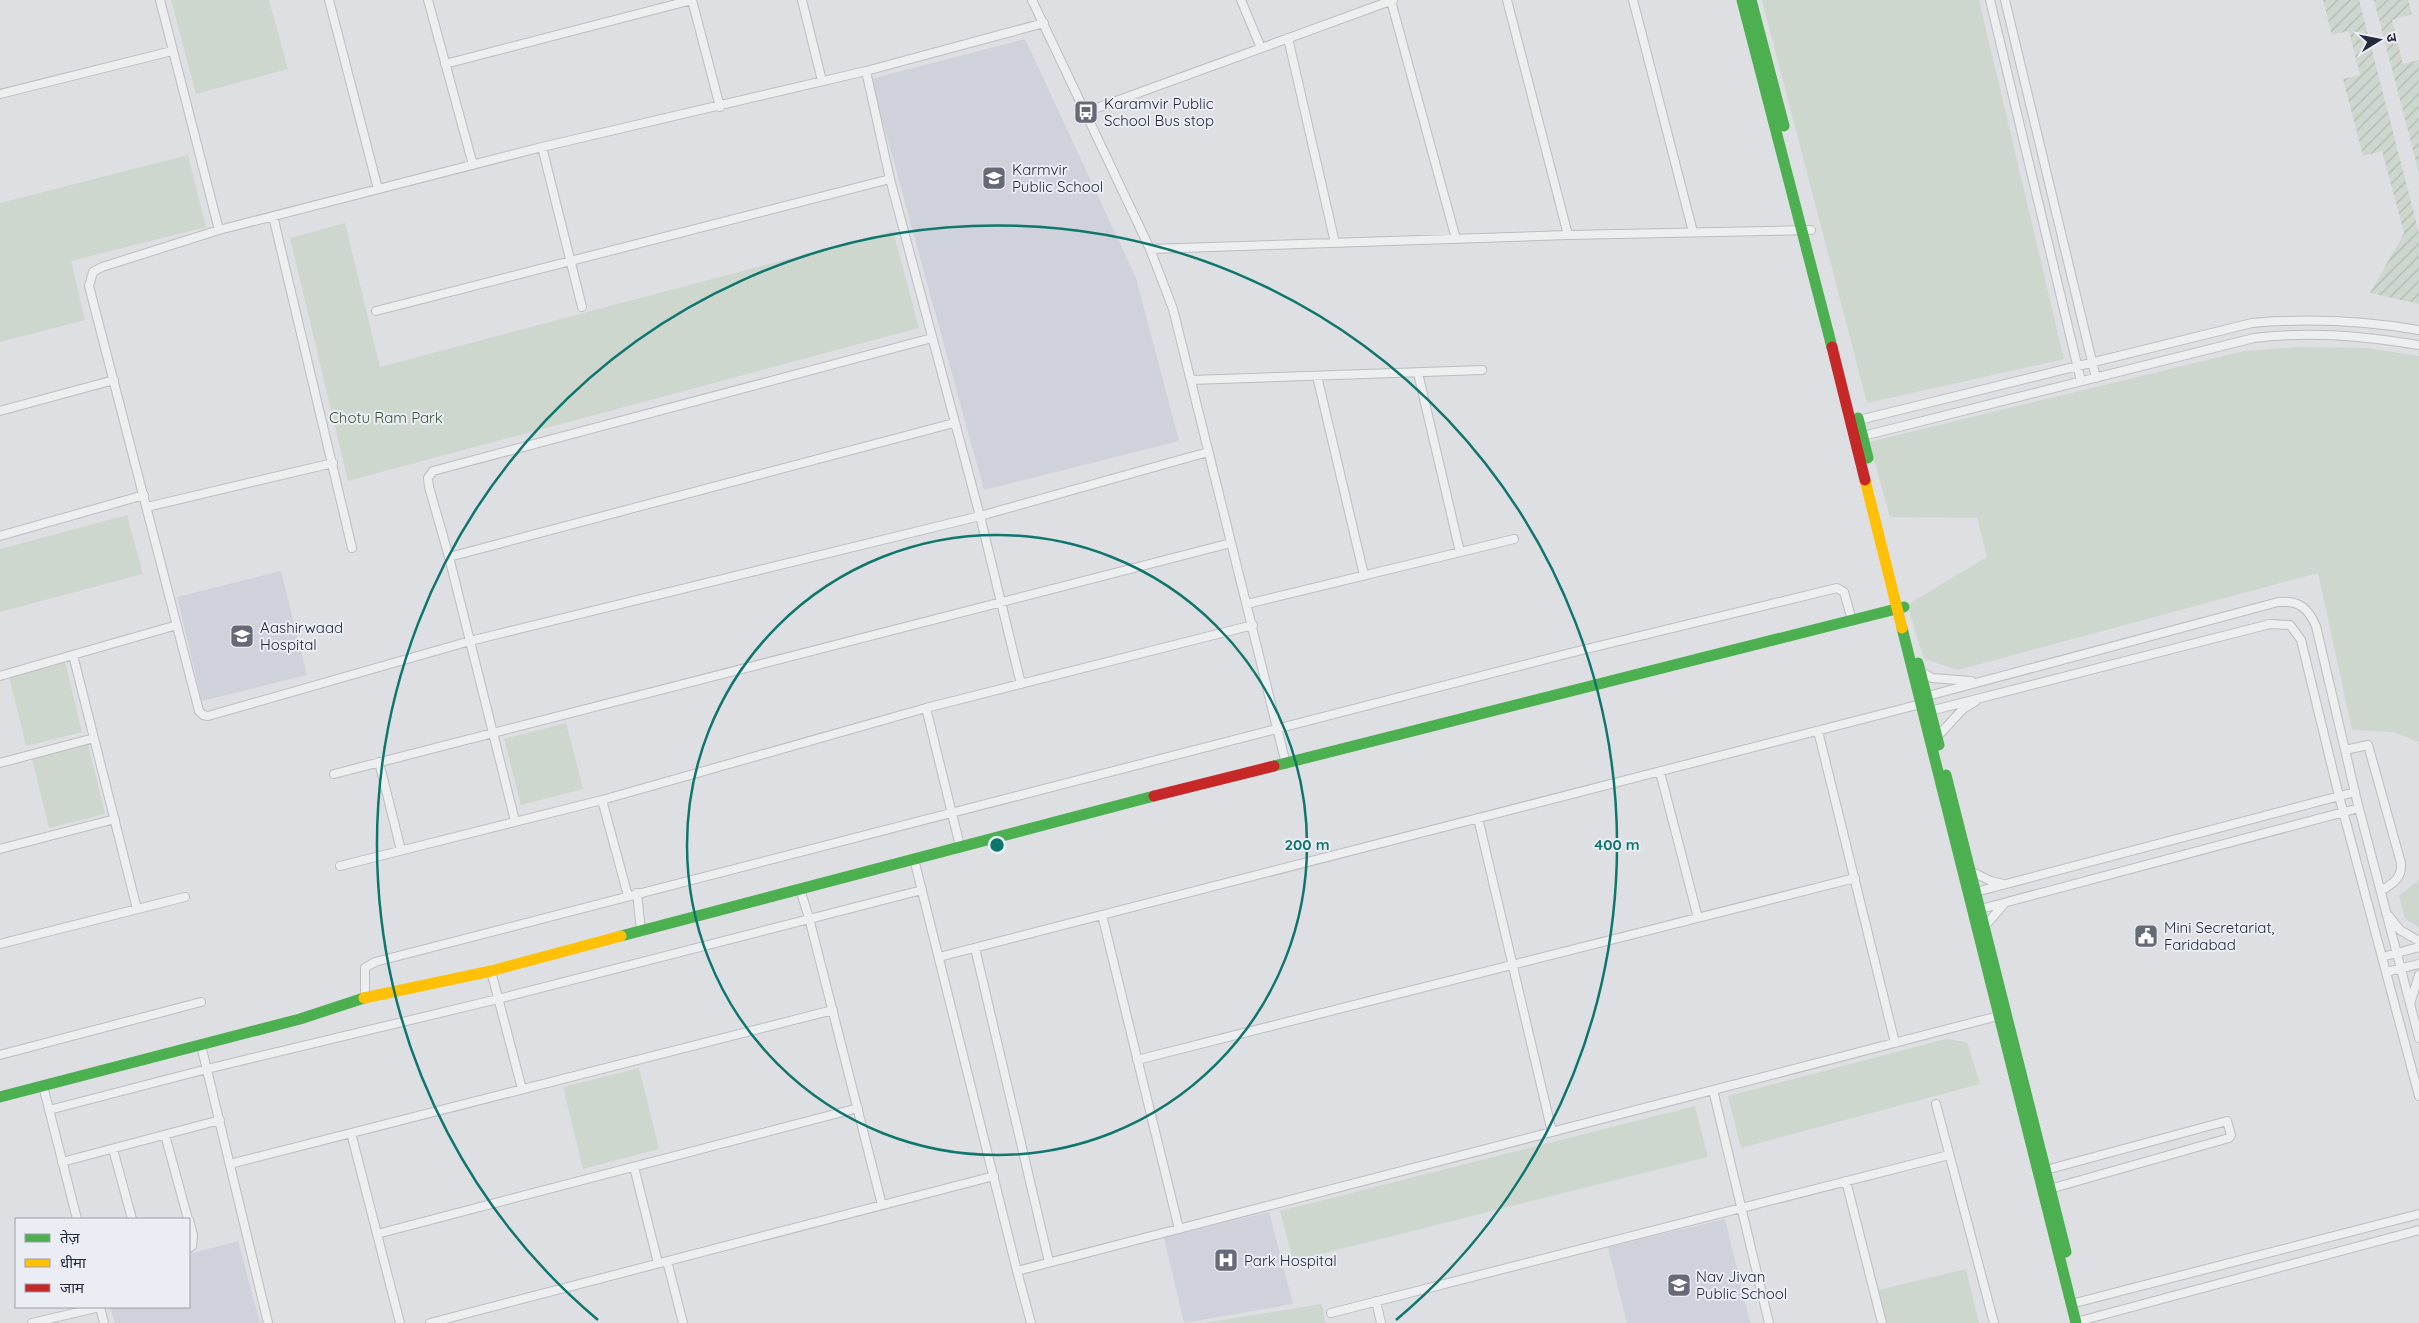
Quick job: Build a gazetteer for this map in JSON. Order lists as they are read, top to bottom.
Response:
{
  "parks": ["Chotu Ram Park"],
  "places": {
    "bus stop": ["Karamvir Public School Bus stop"],
    "school or university": ["Karmvir Public School", "Aashirwaad Hospital", "Nav Jivan Public School"],
    "public building": ["Mini Secretariat, Faridabad"],
    "hospital": ["Park Hospital"]
  },
  "legend": ["तेज़", "धीमा", "जाम"],
  "north": "right",
  "rings": ["200 m", "400 m"]
}
